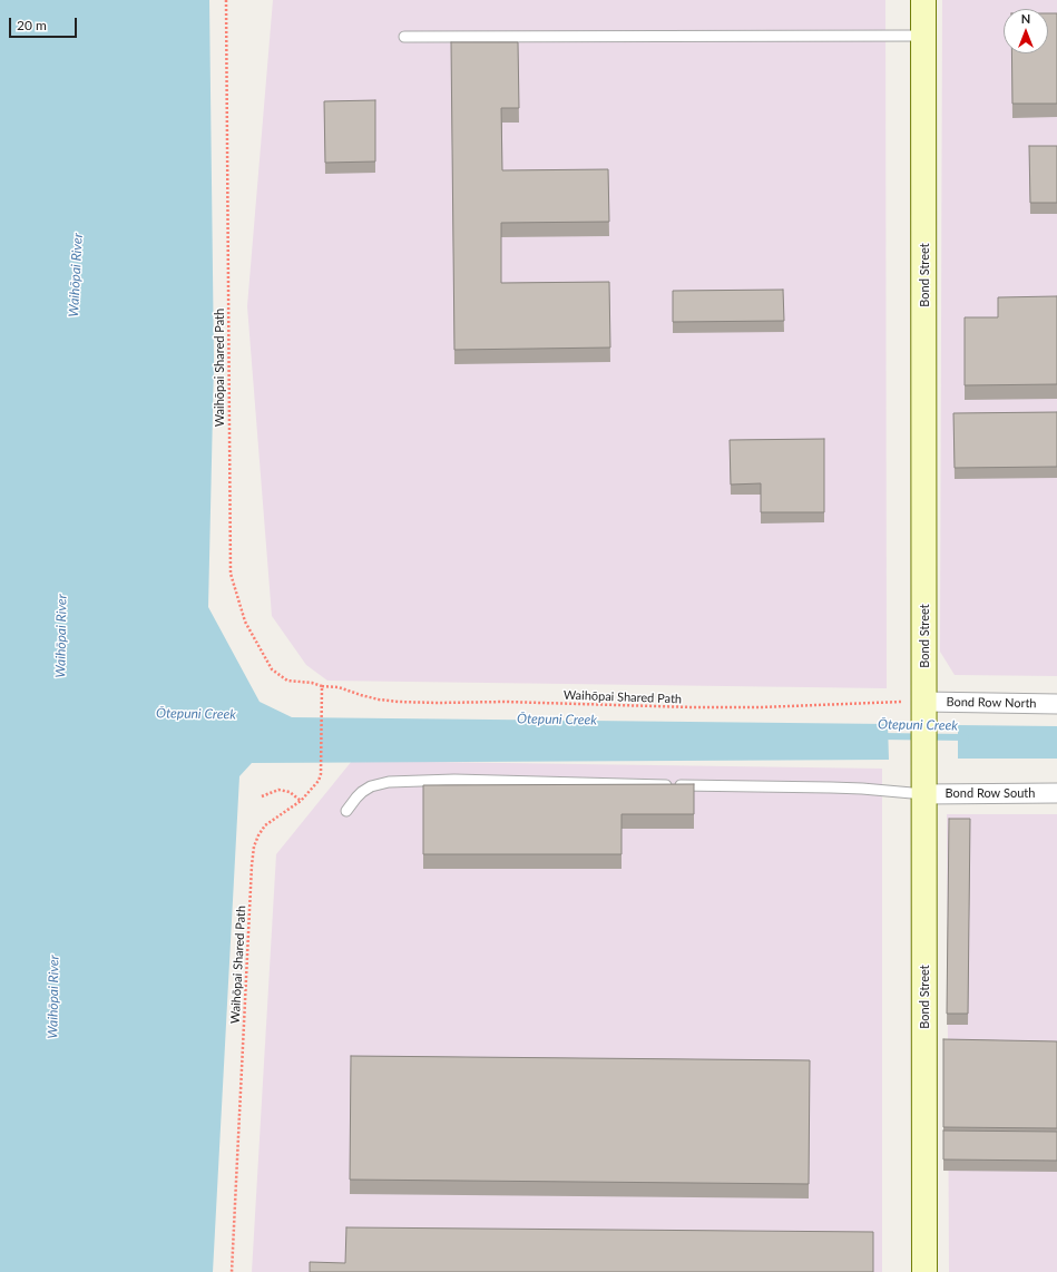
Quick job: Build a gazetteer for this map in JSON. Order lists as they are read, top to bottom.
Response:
{
  "streets": {
    "main road": ["Bond Street"],
    "street": ["Bond Row North", "Bond Row South"],
    "path": ["Waihōpai Shared Path"]
  },
  "crossings": [
    ["Bond Street", "Waihōpai Shared Path"],
    ["Bond Street", "Bond Row North"],
    ["Bond Street", "Bond Row South"],
    ["Waihōpai Shared Path", "Bond Row North"]
  ],
  "water": ["Waihōpai River", "Ōtepuni Creek"],
  "scale_bar": "20 m",
  "north": "top"
}
